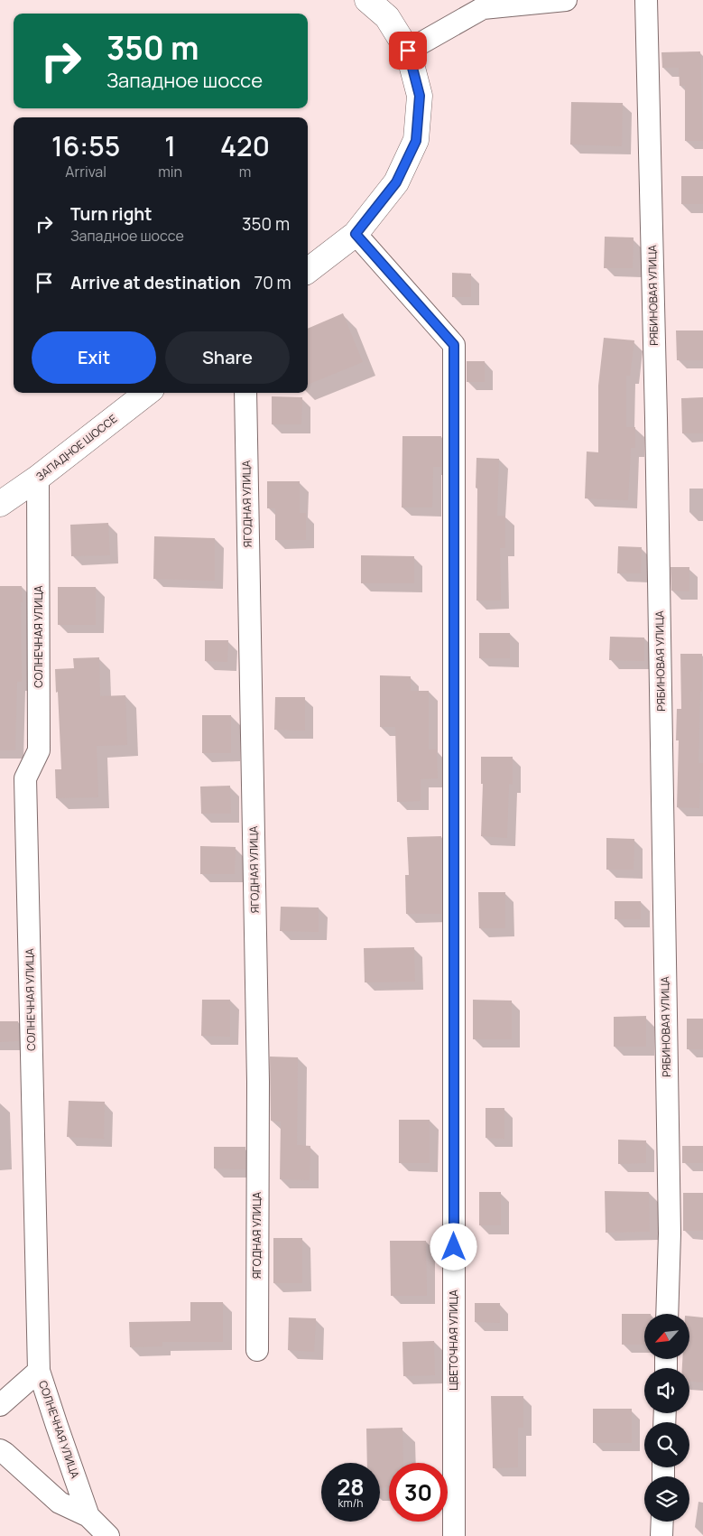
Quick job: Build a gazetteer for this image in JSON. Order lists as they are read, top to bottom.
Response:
{
  "streets": {
    "main road": ["ЗАПАДНОЕ ШОССЕ"],
    "street": [
      "РЯБИНОВАЯ УЛИЦА",
      "ЯГОДНАЯ УЛИЦА",
      "СОЛНЕЧНАЯ УЛИЦА",
      "ЦВЕТОЧНАЯ УЛИЦА"
    ]
  },
  "crossings": [
    ["ЗАПАДНОЕ ШОССЕ", "СОЛНЕЧНАЯ УЛИЦА"]
  ],
  "north": "bottom left",
  "page": {
    "turn": ["350 m", "Западное шоссе"],
    "eta": [
      "16:55",
      "Arrival",
      "1",
      "min",
      "420",
      "m"
    ],
    "list": [
      {
        "name": "Turn right",
        "note": "Западное шоссе",
        "value": "350 m"
      },
      {
        "name": "Arrive at destination",
        "value": "70 m"
      }
    ],
    "buttons": ["Exit", "Share"],
    "speed": "28 km/h",
    "limit": "30"
  }
}
